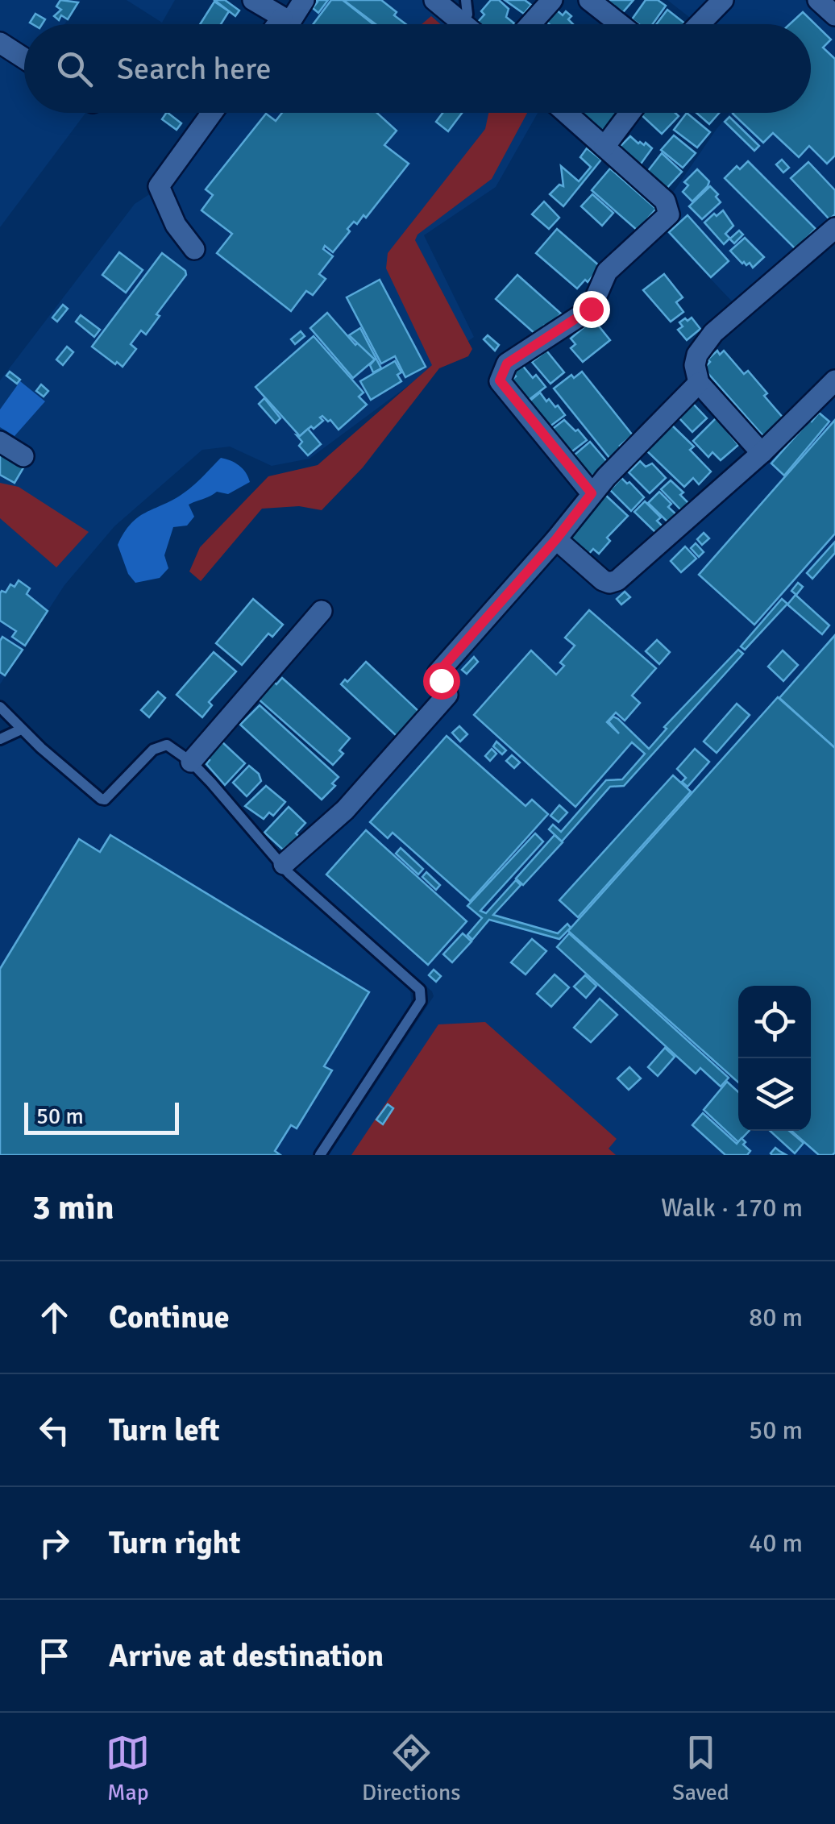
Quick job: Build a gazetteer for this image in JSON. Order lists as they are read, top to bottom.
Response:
{
  "scale_bar": "50 m",
  "page": {
    "search": "Search here",
    "scale": "50 m",
    "heading": ["3 min", "Walk · 170 m"],
    "list": [
      ["Continue", "80 m"],
      ["Turn left", "50 m"],
      ["Turn right", "40 m"],
      "Arrive at destination"
    ],
    "nav": ["Map", "Directions", "Saved"]
  }
}
